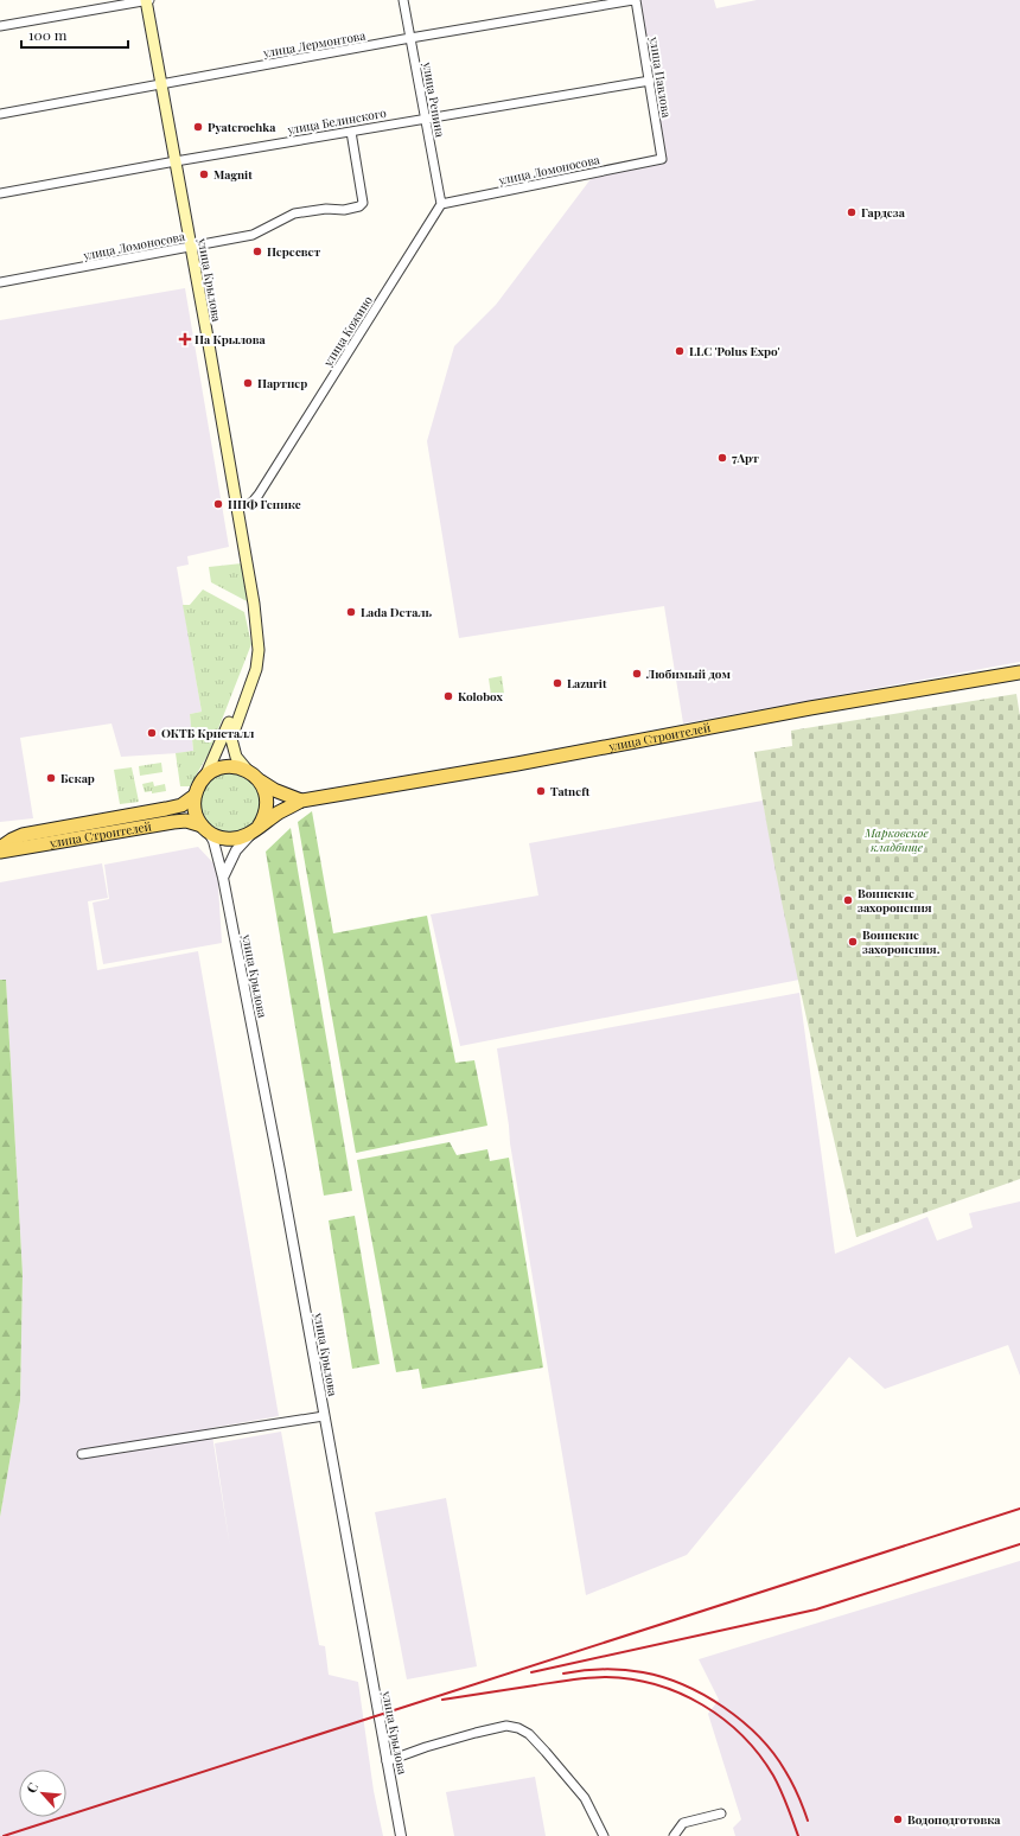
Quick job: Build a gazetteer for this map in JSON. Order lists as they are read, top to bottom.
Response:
{
  "streets": {
    "main road": ["улица Крылова", "улица Строителей"],
    "street": [
      "улица Лермонтова",
      "улица Павлова",
      "улица Репина",
      "улица Белинского",
      "улица Ломоносова",
      "улица Кожино"
    ]
  },
  "crossings": [
    ["улица Лермонтова", "улица Павлова"],
    ["улица Лермонтова", "улица Репина"],
    ["улица Лермонтова", "улица Крылова"],
    ["улица Павлова", "улица Белинского"],
    ["улица Павлова", "улица Ломоносова"],
    ["улица Репина", "улица Белинского"],
    ["улица Репина", "улица Ломоносова"],
    ["улица Репина", "улица Кожино"],
    ["улица Белинского", "улица Ломоносова"],
    ["улица Белинского", "улица Крылова"],
    ["улица Ломоносова", "улица Крылова"],
    ["улица Ломоносова", "улица Кожино"],
    ["улица Крылова", "улица Кожино"],
    ["улица Крылова", "улица Строителей"]
  ],
  "parks": ["Марковское кладбище"],
  "places": {
    "other": [
      "Pyaterochka",
      "Magnit",
      "Гардеза",
      "Пересвет",
      "LLC 'Polus Expo'",
      "Партнер",
      "7Арт",
      "НПФ Геникс",
      "Lada Dеталь",
      "Любимый дом",
      "Lazurit",
      "Kolobox",
      "ОКТБ Кристалл",
      "Бекар",
      "Tatneft",
      "Воинские захоронения",
      "Воинские захоронения.",
      "Водоподготовка"
    ],
    "health": ["На Крылова"]
  },
  "scale_bar": "100 m",
  "north": "top left"
}
